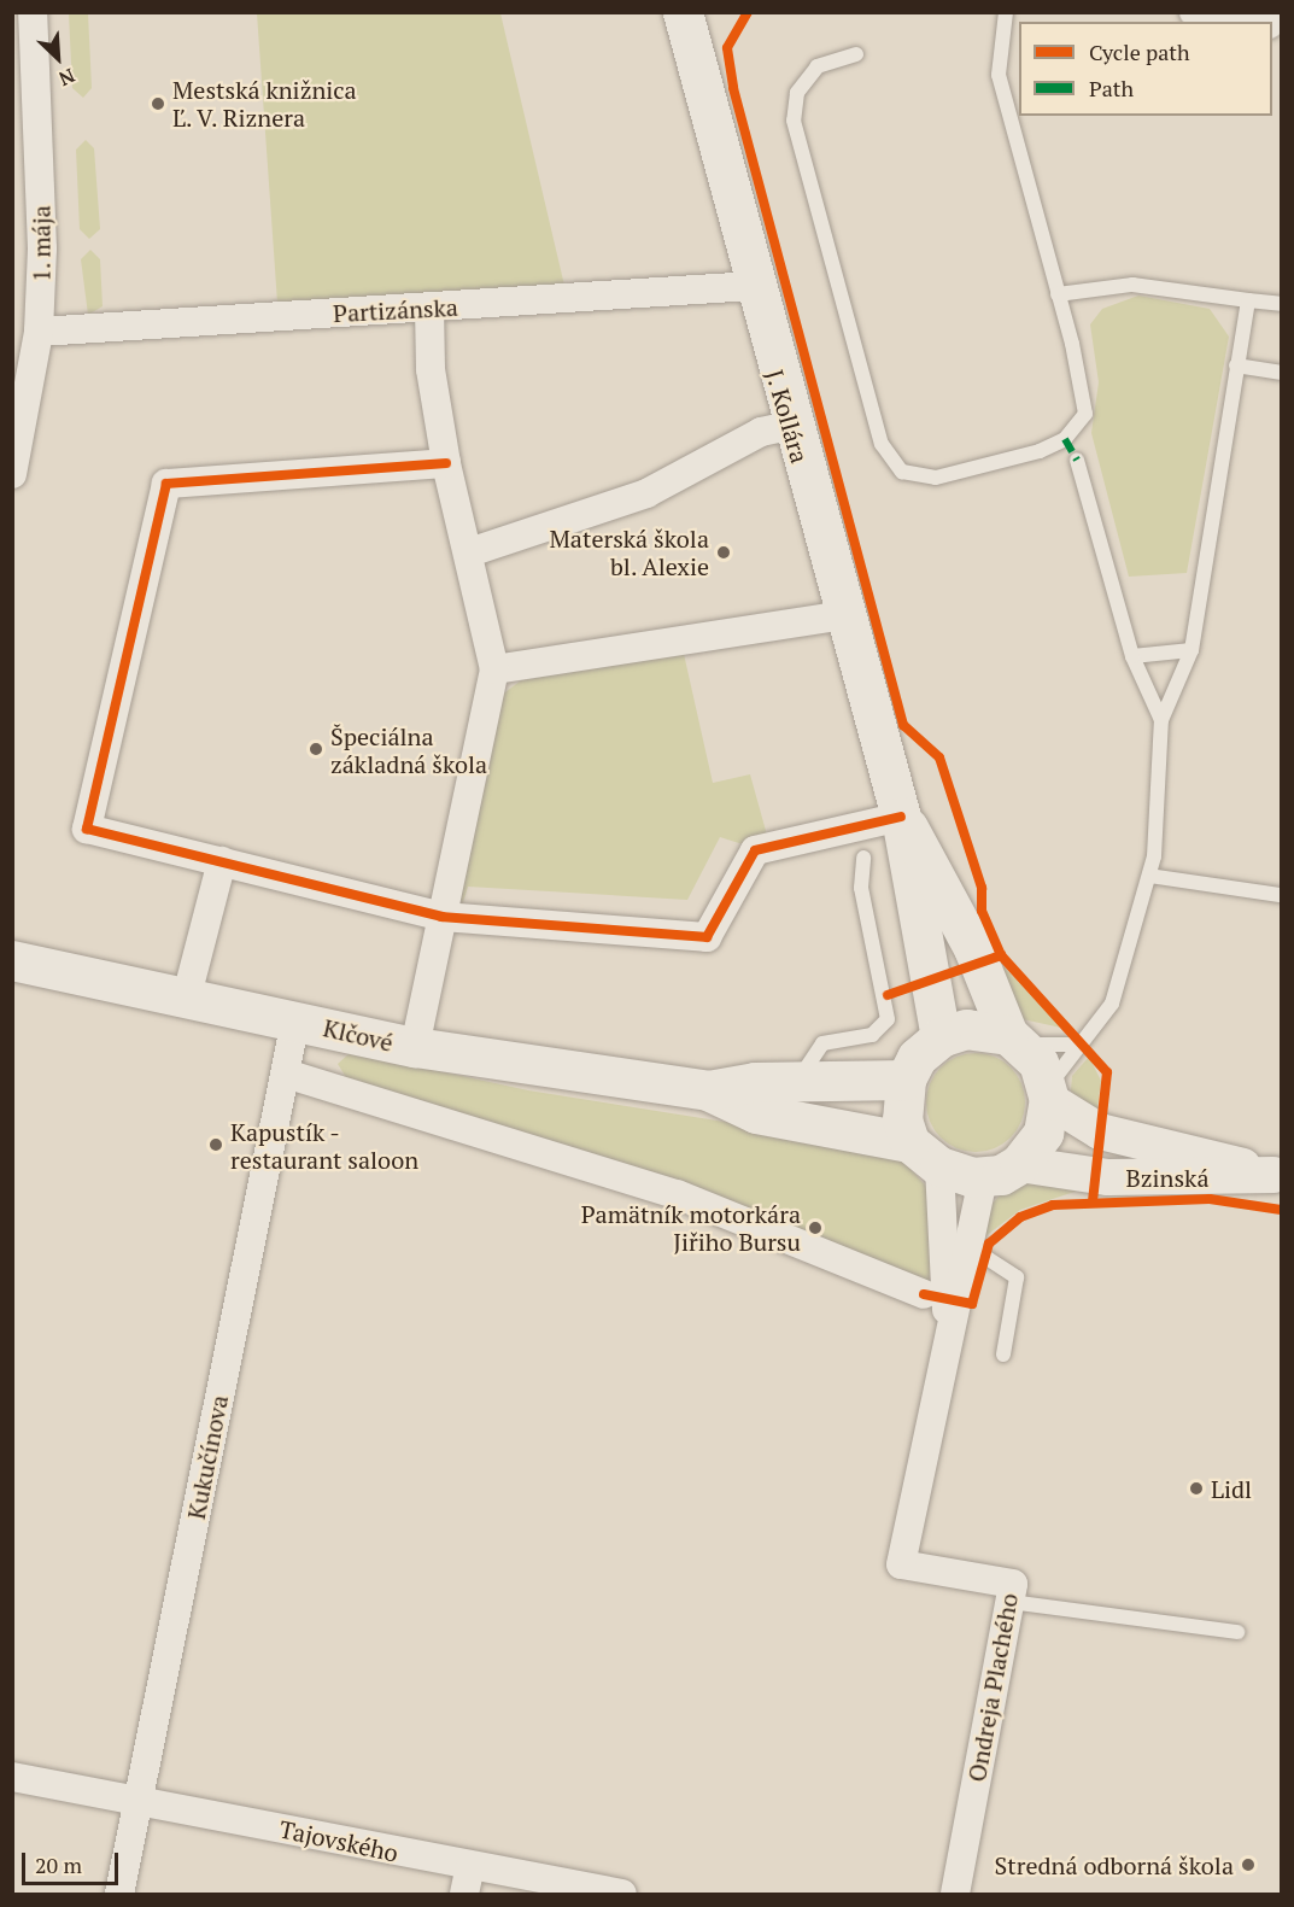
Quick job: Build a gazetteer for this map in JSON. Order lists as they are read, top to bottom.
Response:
{
  "streets": {
    "main road": ["J. Kollára", "Klčové"],
    "street": [
      "1. mája",
      "Partizánska",
      "Bzinská",
      "Kukučínova",
      "Ondreja Plachého",
      "Tajovského"
    ]
  },
  "crossings": [
    ["1. mája", "Partizánska"],
    ["Partizánska", "J. Kollára"],
    ["J. Kollára", "Klčové"],
    ["J. Kollára", "Bzinská"],
    ["J. Kollára", "Ondreja Plachého"],
    ["Klčové", "Bzinská"],
    ["Klčové", "Kukučínova"],
    ["Klčové", "Ondreja Plachého"],
    ["Bzinská", "Ondreja Plachého"],
    ["Kukučínova", "Tajovského"]
  ],
  "places": [
    "Mestská knižnica Ľ. V. Riznera",
    "Materská škola bl. Alexie",
    "Špeciálna základná škola",
    "Kapustík - restaurant saloon",
    "Pamätník motorkára Jiřiho Bursu",
    "Lidl",
    "Stredná odborná škola"
  ],
  "legend": ["Cycle path", "Path"],
  "scale_bar": "20 m",
  "north": "bottom right"
}
